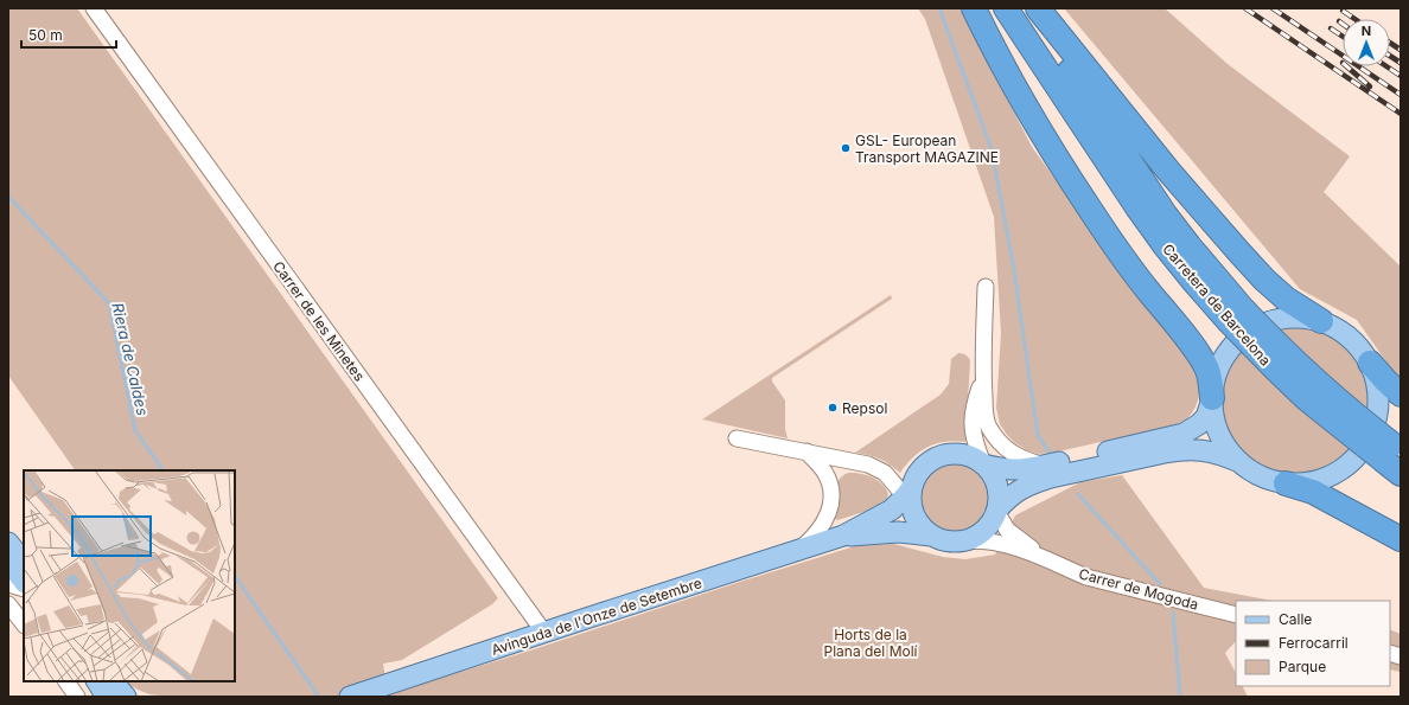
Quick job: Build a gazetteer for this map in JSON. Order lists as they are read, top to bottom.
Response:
{
  "streets": {
    "highway": ["Carretera de Barcelona"],
    "main road": ["Avinguda de l'Onze de Setembre"],
    "street": ["Carrer de les Minetes", "Carrer de Mogoda"]
  },
  "crossings": [
    ["Carrer de les Minetes", "Avinguda de l'Onze de Setembre"],
    ["Carrer de Mogoda", "Avinguda de l'Onze de Setembre"]
  ],
  "water": ["Riera de Caldes"],
  "parks": ["Horts de la Plana del Molí"],
  "places": ["GSL- European Transport MAGAZINE", "Repsol"],
  "legend": ["Calle", "Ferrocarril", "Parque"],
  "scale_bar": "50 m",
  "north": "top"
}
